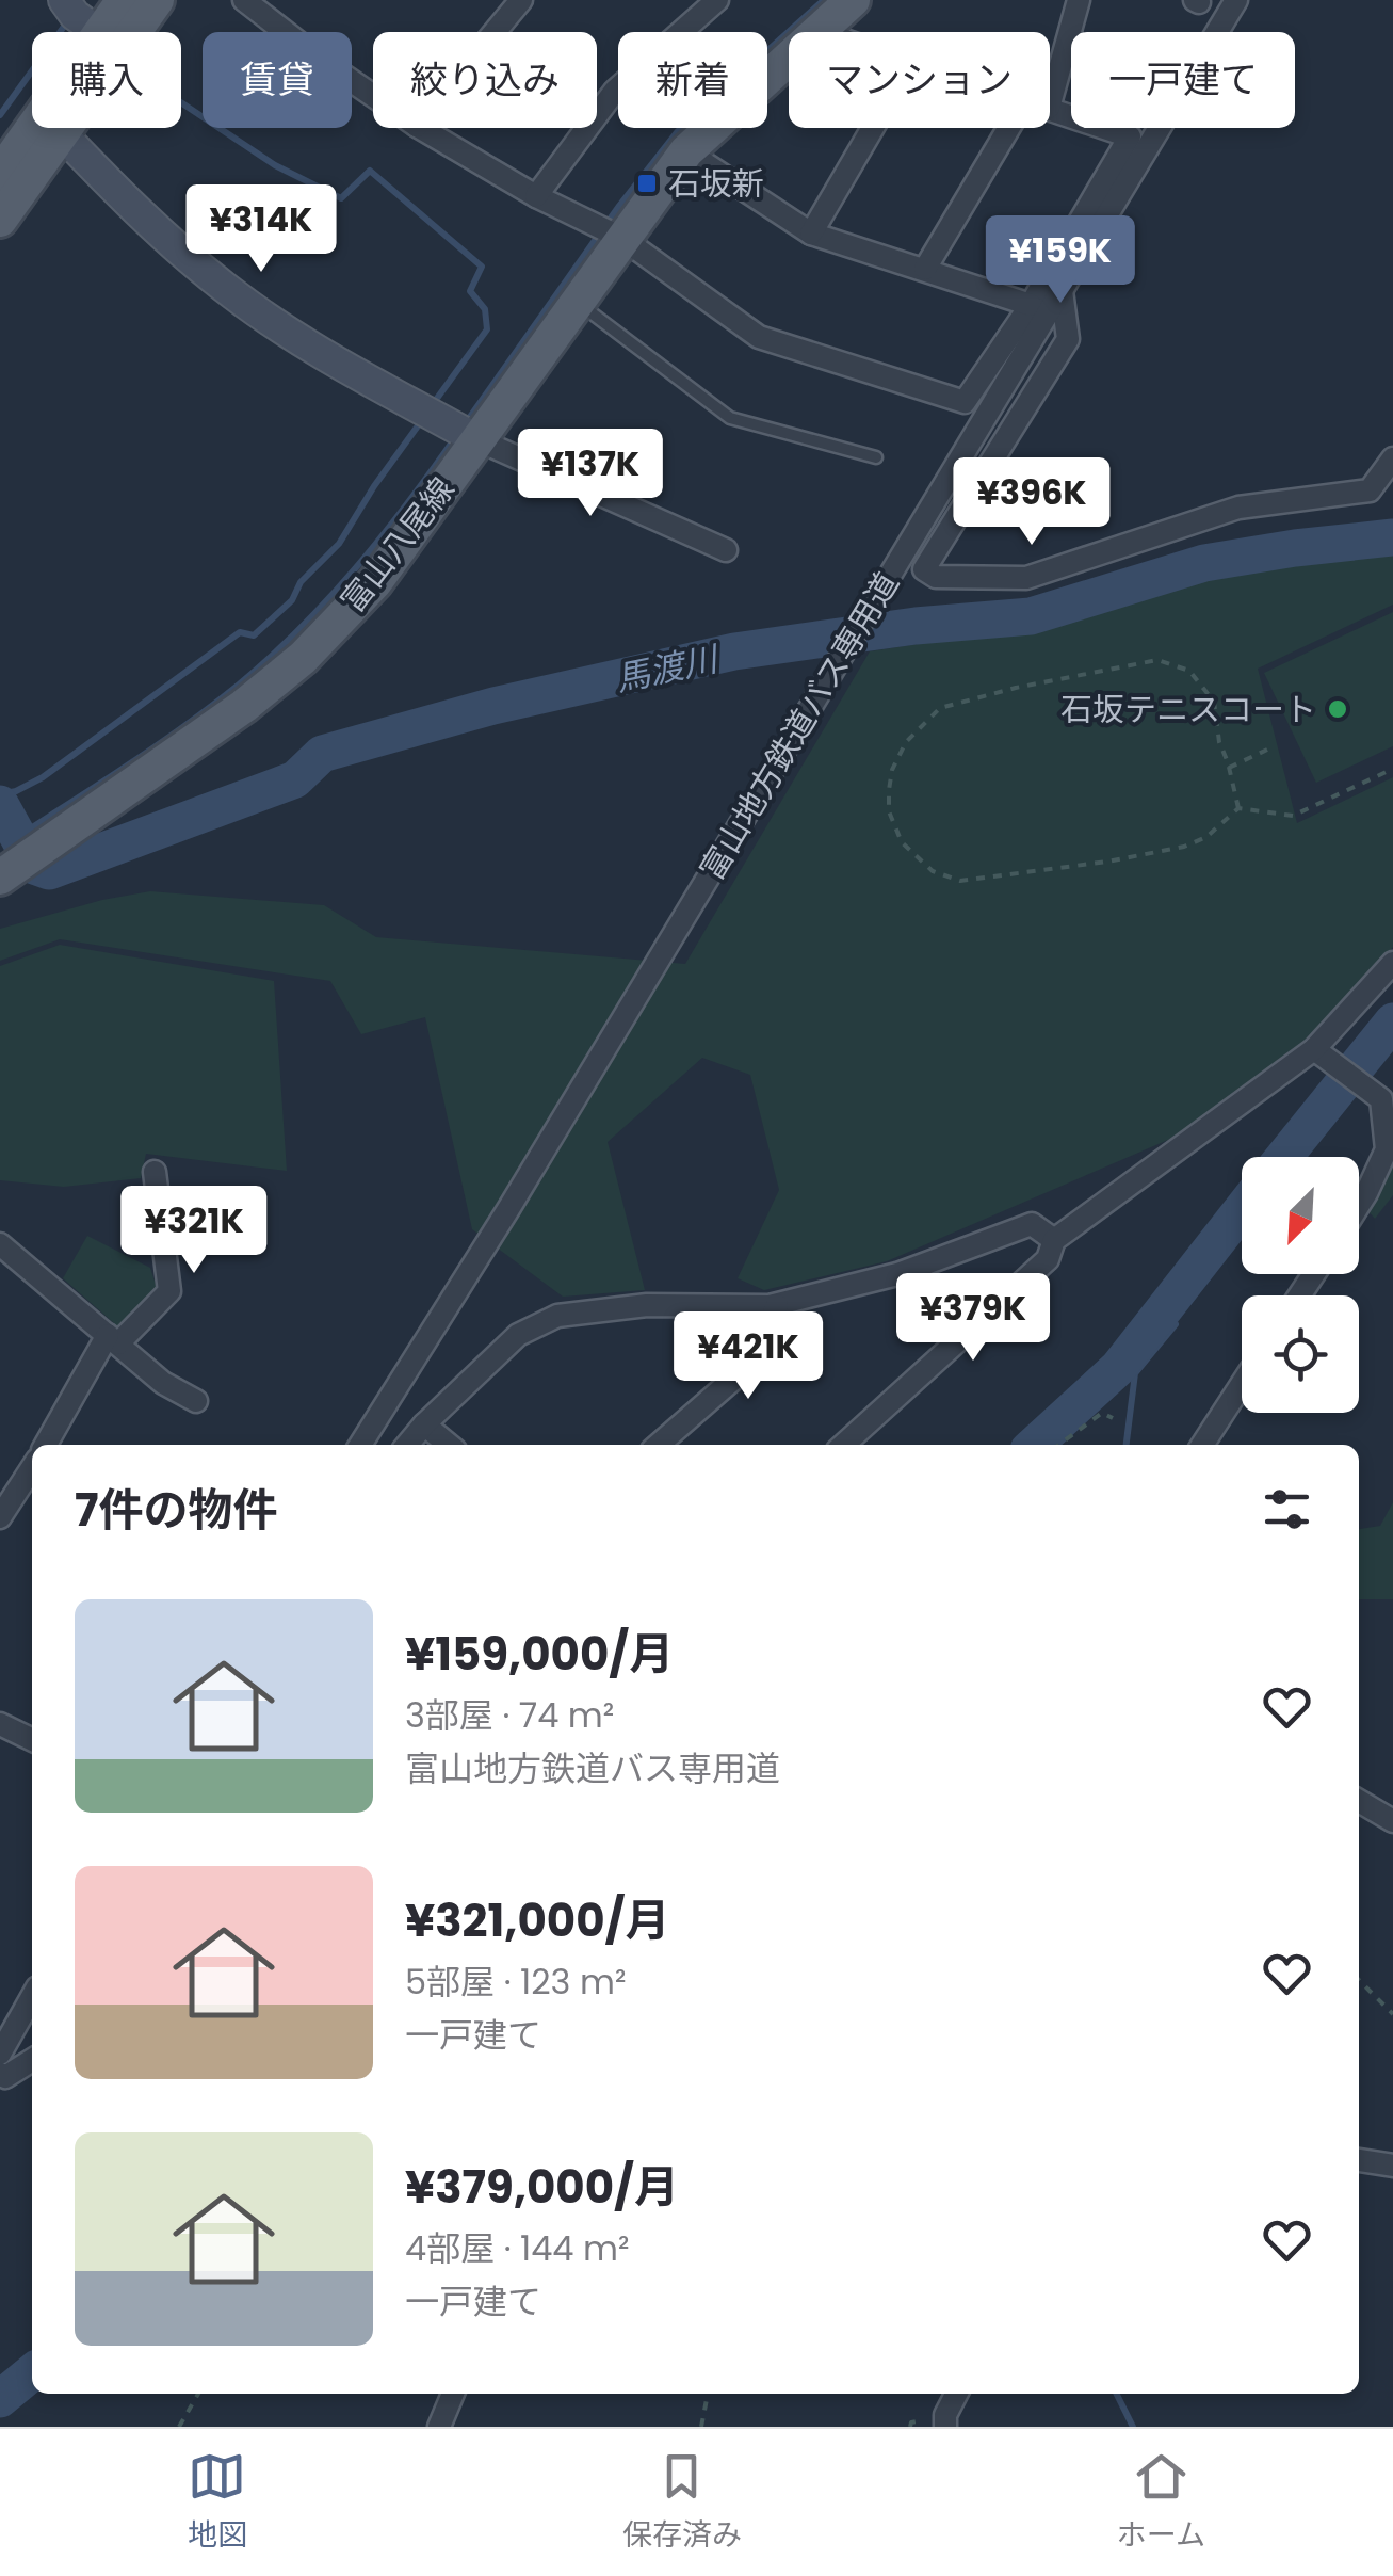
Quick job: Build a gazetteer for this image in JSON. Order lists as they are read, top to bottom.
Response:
{
  "streets": {
    "main road": ["富山八尾線"],
    "street": ["富山地方鉄道バス専用道"]
  },
  "water": ["馬渡川"],
  "places": {
    "transit": ["石坂新"],
    "other": ["石坂テニスコート"]
  },
  "north": "bottom left",
  "page": {
    "chip": [
      "購入",
      "賃貸",
      "絞り込み",
      "新着",
      "マンション",
      "一戸建て"
    ],
    "price": [
      "¥314K",
      "¥159K",
      "¥137K",
      "¥396K",
      "¥321K",
      "¥379K",
      "¥421K"
    ],
    "heading": "7件の物件",
    "list": [
      {
        "name": "¥159,000/月",
        "note": "3部屋 · 74 m² · 富山地方鉄道バス専用道"
      },
      {
        "name": "¥321,000/月",
        "note": "5部屋 · 123 m² · 一戸建て"
      },
      {
        "name": "¥379,000/月",
        "note": "4部屋 · 144 m² · 一戸建て"
      }
    ],
    "tabs": ["地図", "保存済み", "ホーム"]
  }
}
